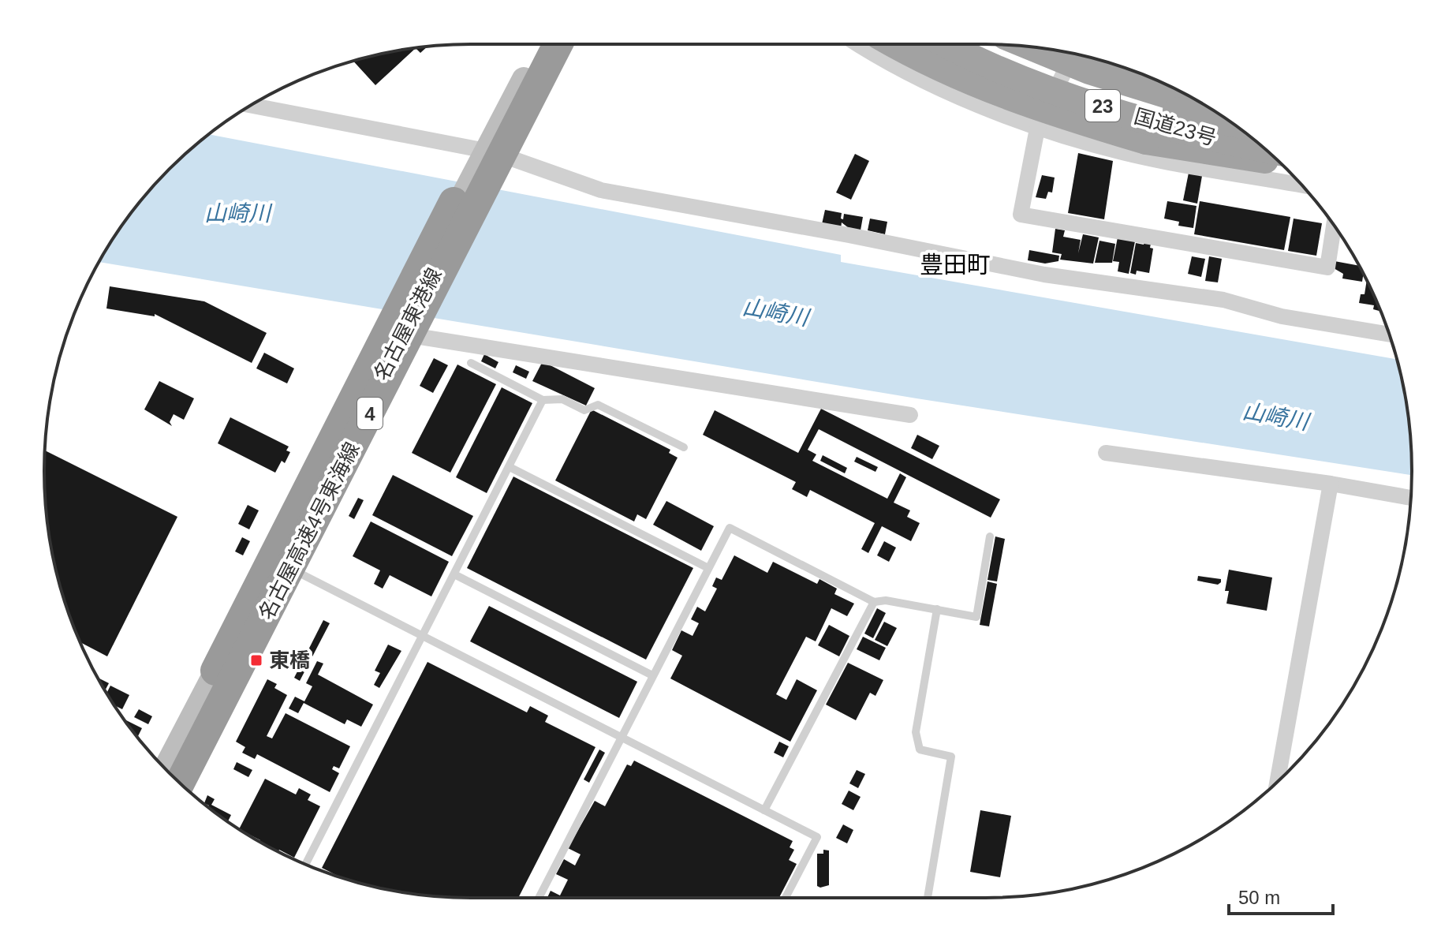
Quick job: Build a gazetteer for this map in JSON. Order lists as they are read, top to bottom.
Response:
{
  "streets": {
    "highway": [
      "23",
      "国道23号",
      "4",
      "名古屋高速4号東海線"
    ],
    "main road": ["名古屋東港線"]
  },
  "districts": ["豊田町"],
  "water": ["山崎川"],
  "places": {
    "transit": ["東橋"]
  },
  "scale_bar": "50 m"
}
